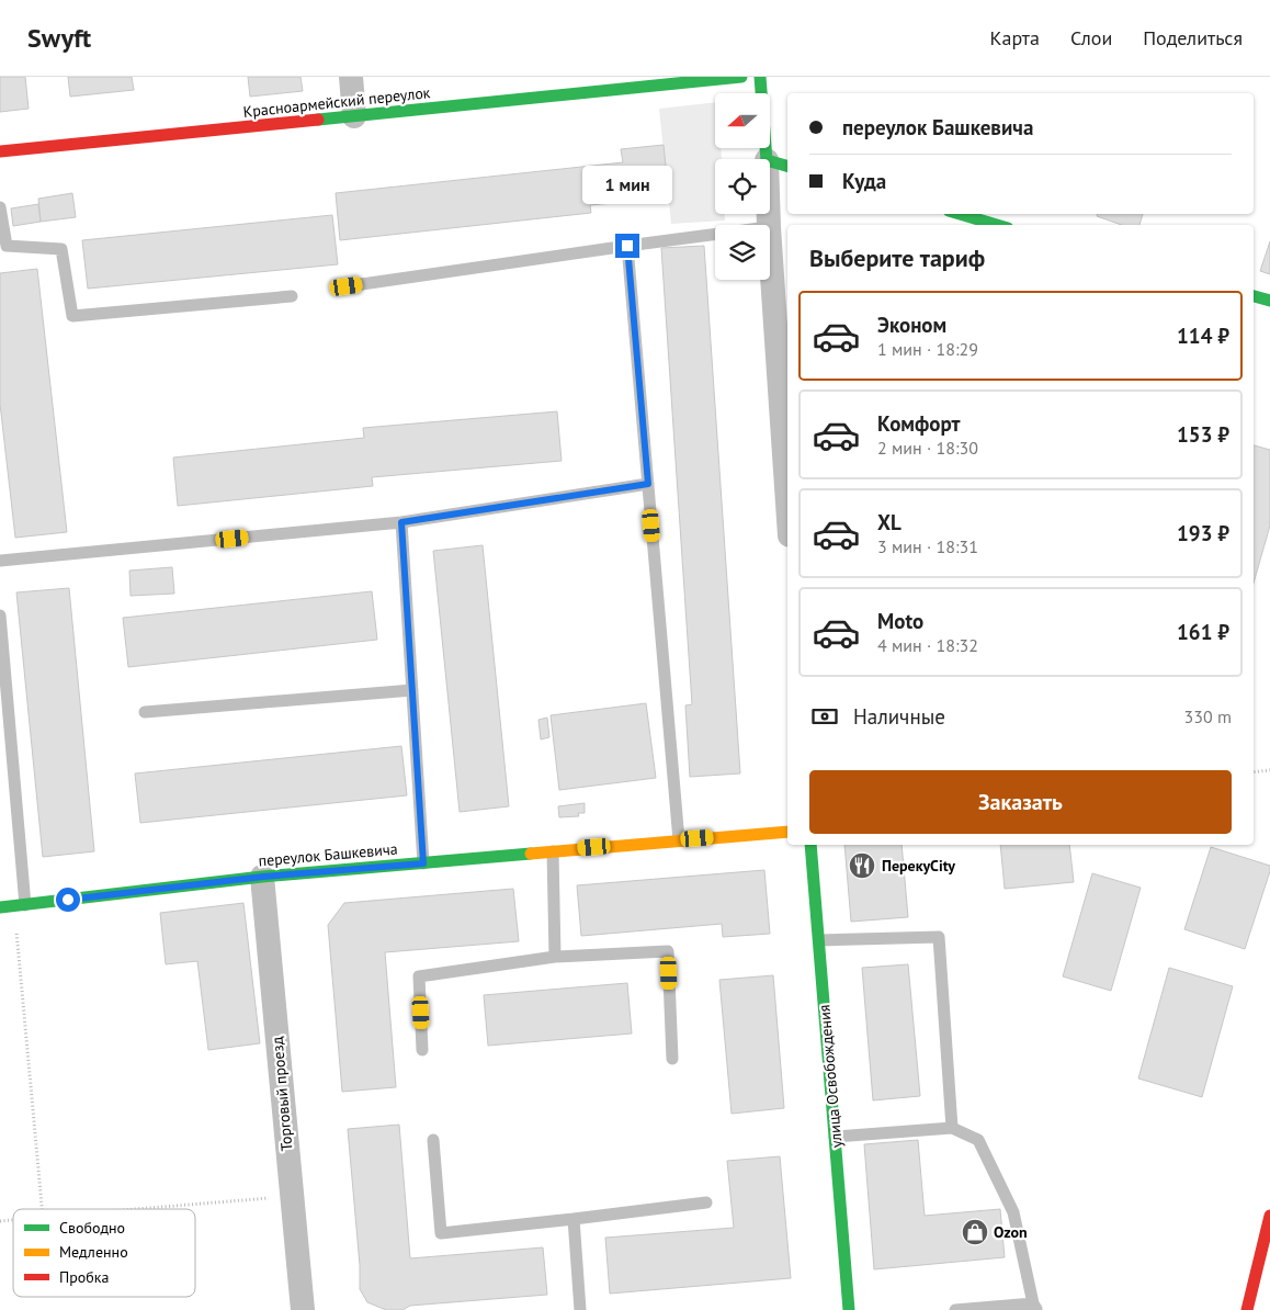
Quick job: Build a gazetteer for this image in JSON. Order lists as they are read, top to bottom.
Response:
{
  "streets": {
    "street": [
      "Красноармейский переулок",
      "переулок Башкевича",
      "улица Освобождения",
      "Торговый проезд"
    ]
  },
  "crossings": [
    ["переулок Башкевича", "Торговый проезд"]
  ],
  "places": {
    "restaurant": ["ПерекуCity"],
    "shop": ["Ozon"]
  },
  "legend": ["Свободно", "Медленно", "Пробка"],
  "north": "left",
  "page": {
    "header": "Swyft",
    "nav": ["Карта", "Слои", "Поделиться"],
    "banner": ["переулок Башкевича", "Куда"],
    "bubble": "1 мин",
    "heading": "Выберите тариф",
    "list": [
      {
        "name": "Эконом",
        "note": "1 мин · 18:29",
        "value": "114 ₽"
      },
      {
        "name": "Комфорт",
        "note": "2 мин · 18:30",
        "value": "153 ₽"
      },
      {
        "name": "XL",
        "note": "3 мин · 18:31",
        "value": "193 ₽"
      },
      {
        "name": "Moto",
        "note": "4 мин · 18:32",
        "value": "161 ₽"
      }
    ],
    "pay": ["Наличные", "330 m"],
    "buttons": "Заказать"
  }
}
